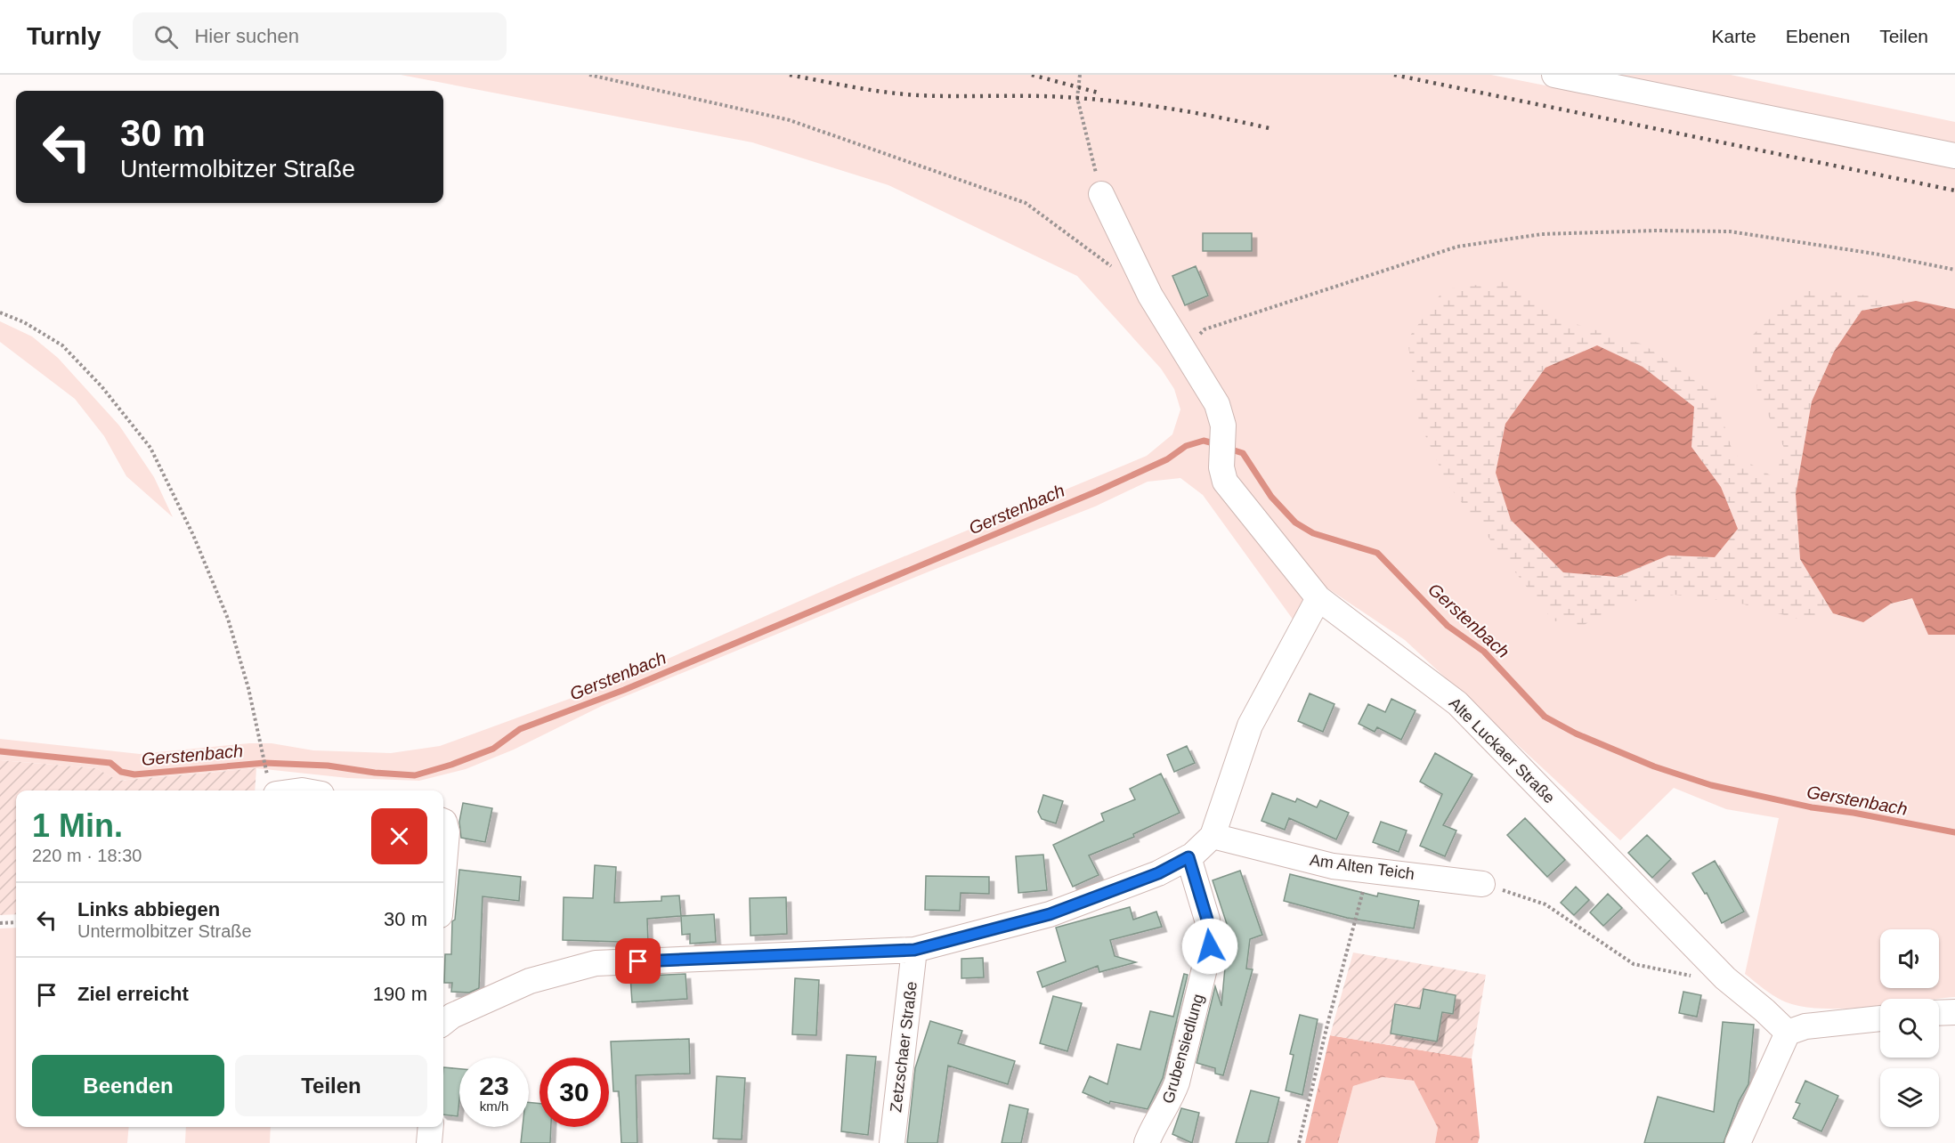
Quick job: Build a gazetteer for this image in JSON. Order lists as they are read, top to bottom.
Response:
{
  "streets": {
    "street": [
      "Alte Luckaer Straße",
      "Am Alten Teich",
      "Zetzschaer Straße",
      "Grubensiedlung"
    ]
  },
  "water": ["Gerstenbach"],
  "page": {
    "header": "Turnly",
    "search": "Hier suchen",
    "nav": ["Karte", "Ebenen", "Teilen"],
    "turn": ["30 m", "Untermolbitzer Straße"],
    "heading": ["1 Min.", "220 m · 18:30"],
    "list": [
      {
        "name": "Links abbiegen",
        "note": "Untermolbitzer Straße",
        "value": "30 m"
      },
      {
        "name": "Ziel erreicht",
        "value": "190 m"
      }
    ],
    "buttons": ["Beenden", "Teilen"],
    "speed": "23 km/h",
    "limit": "30"
  }
}
